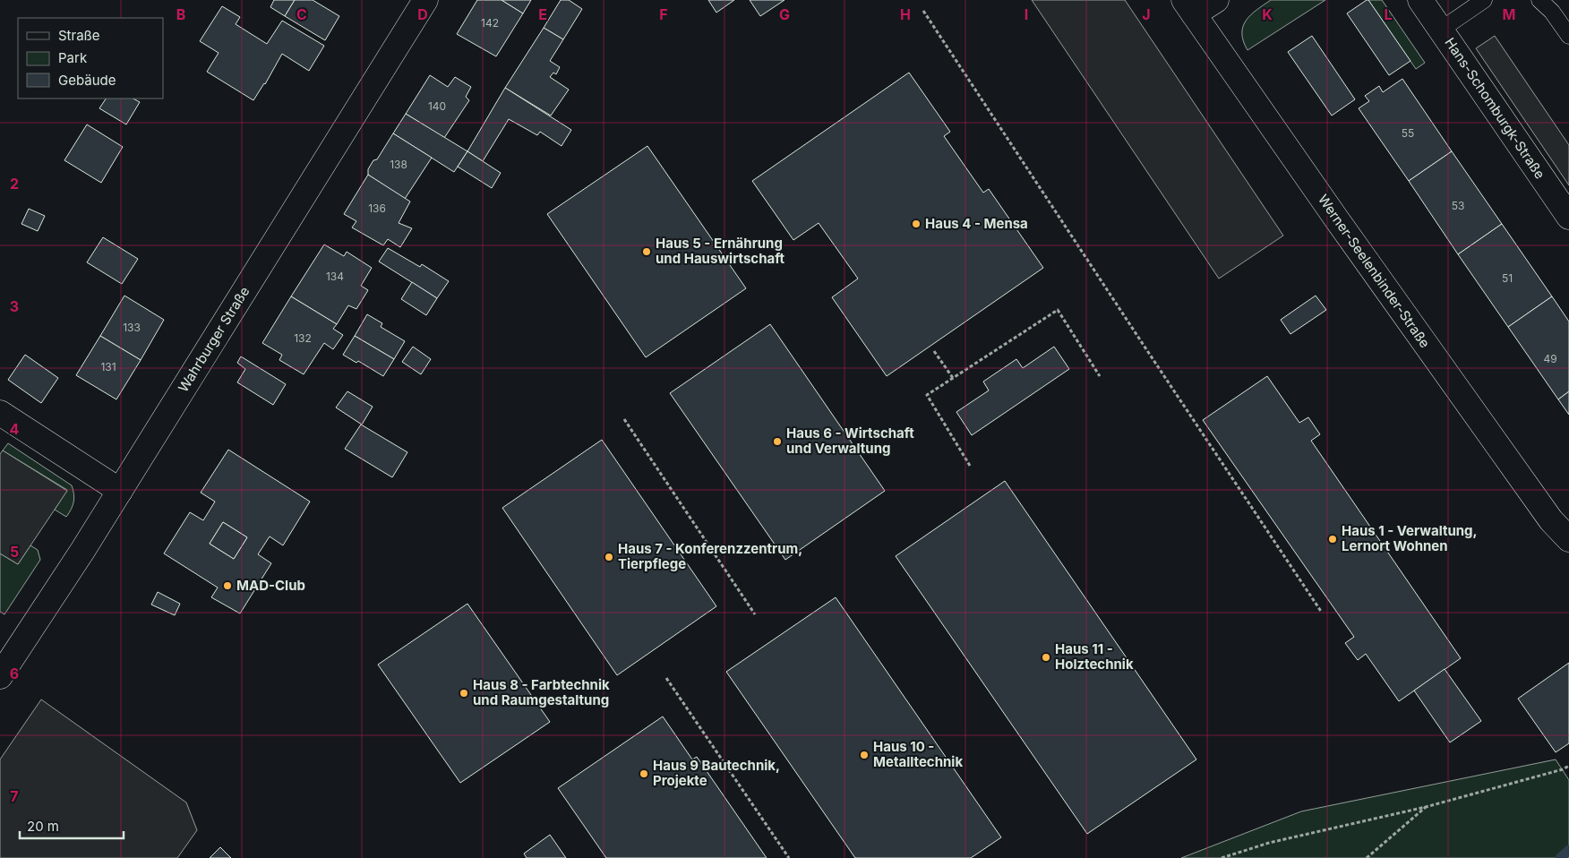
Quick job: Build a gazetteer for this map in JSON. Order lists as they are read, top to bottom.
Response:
{
  "streets": {
    "street": ["Hans-Schomburgk-Straße", "Werner-Seelenbinder-Straße", "Wahrburger Straße"]
  },
  "places": [
    "Haus 4 - Mensa",
    "Haus 5 - Ernährung und Hauswirtschaft",
    "Haus 6 - Wirtschaft und Verwaltung",
    "Haus 1 - Verwaltung, Lernort Wohnen",
    "Haus 7 - Konferenzzentrum, Tierpflege",
    "MAD-Club",
    "Haus 11 - Holztechnik",
    "Haus 8 - Farbtechnik und Raumgestaltung",
    "Haus 10 - Metalltechnik",
    "Haus 9 Bautechnik, Projekte"
  ],
  "house_numbers": [
    "142",
    "140",
    "55",
    "138",
    "53",
    "136",
    "134",
    "51",
    "133",
    "132",
    "49",
    "131"
  ],
  "legend": ["Straße", "Park", "Gebäude"],
  "scale_bar": "20 m",
  "grid": {
    "columns": [
      "B",
      "C",
      "D",
      "E",
      "F",
      "G",
      "H",
      "I",
      "J",
      "K",
      "L",
      "M"
    ],
    "rows": [
      "2",
      "3",
      "4",
      "5",
      "6",
      "7"
    ]
  }
}
